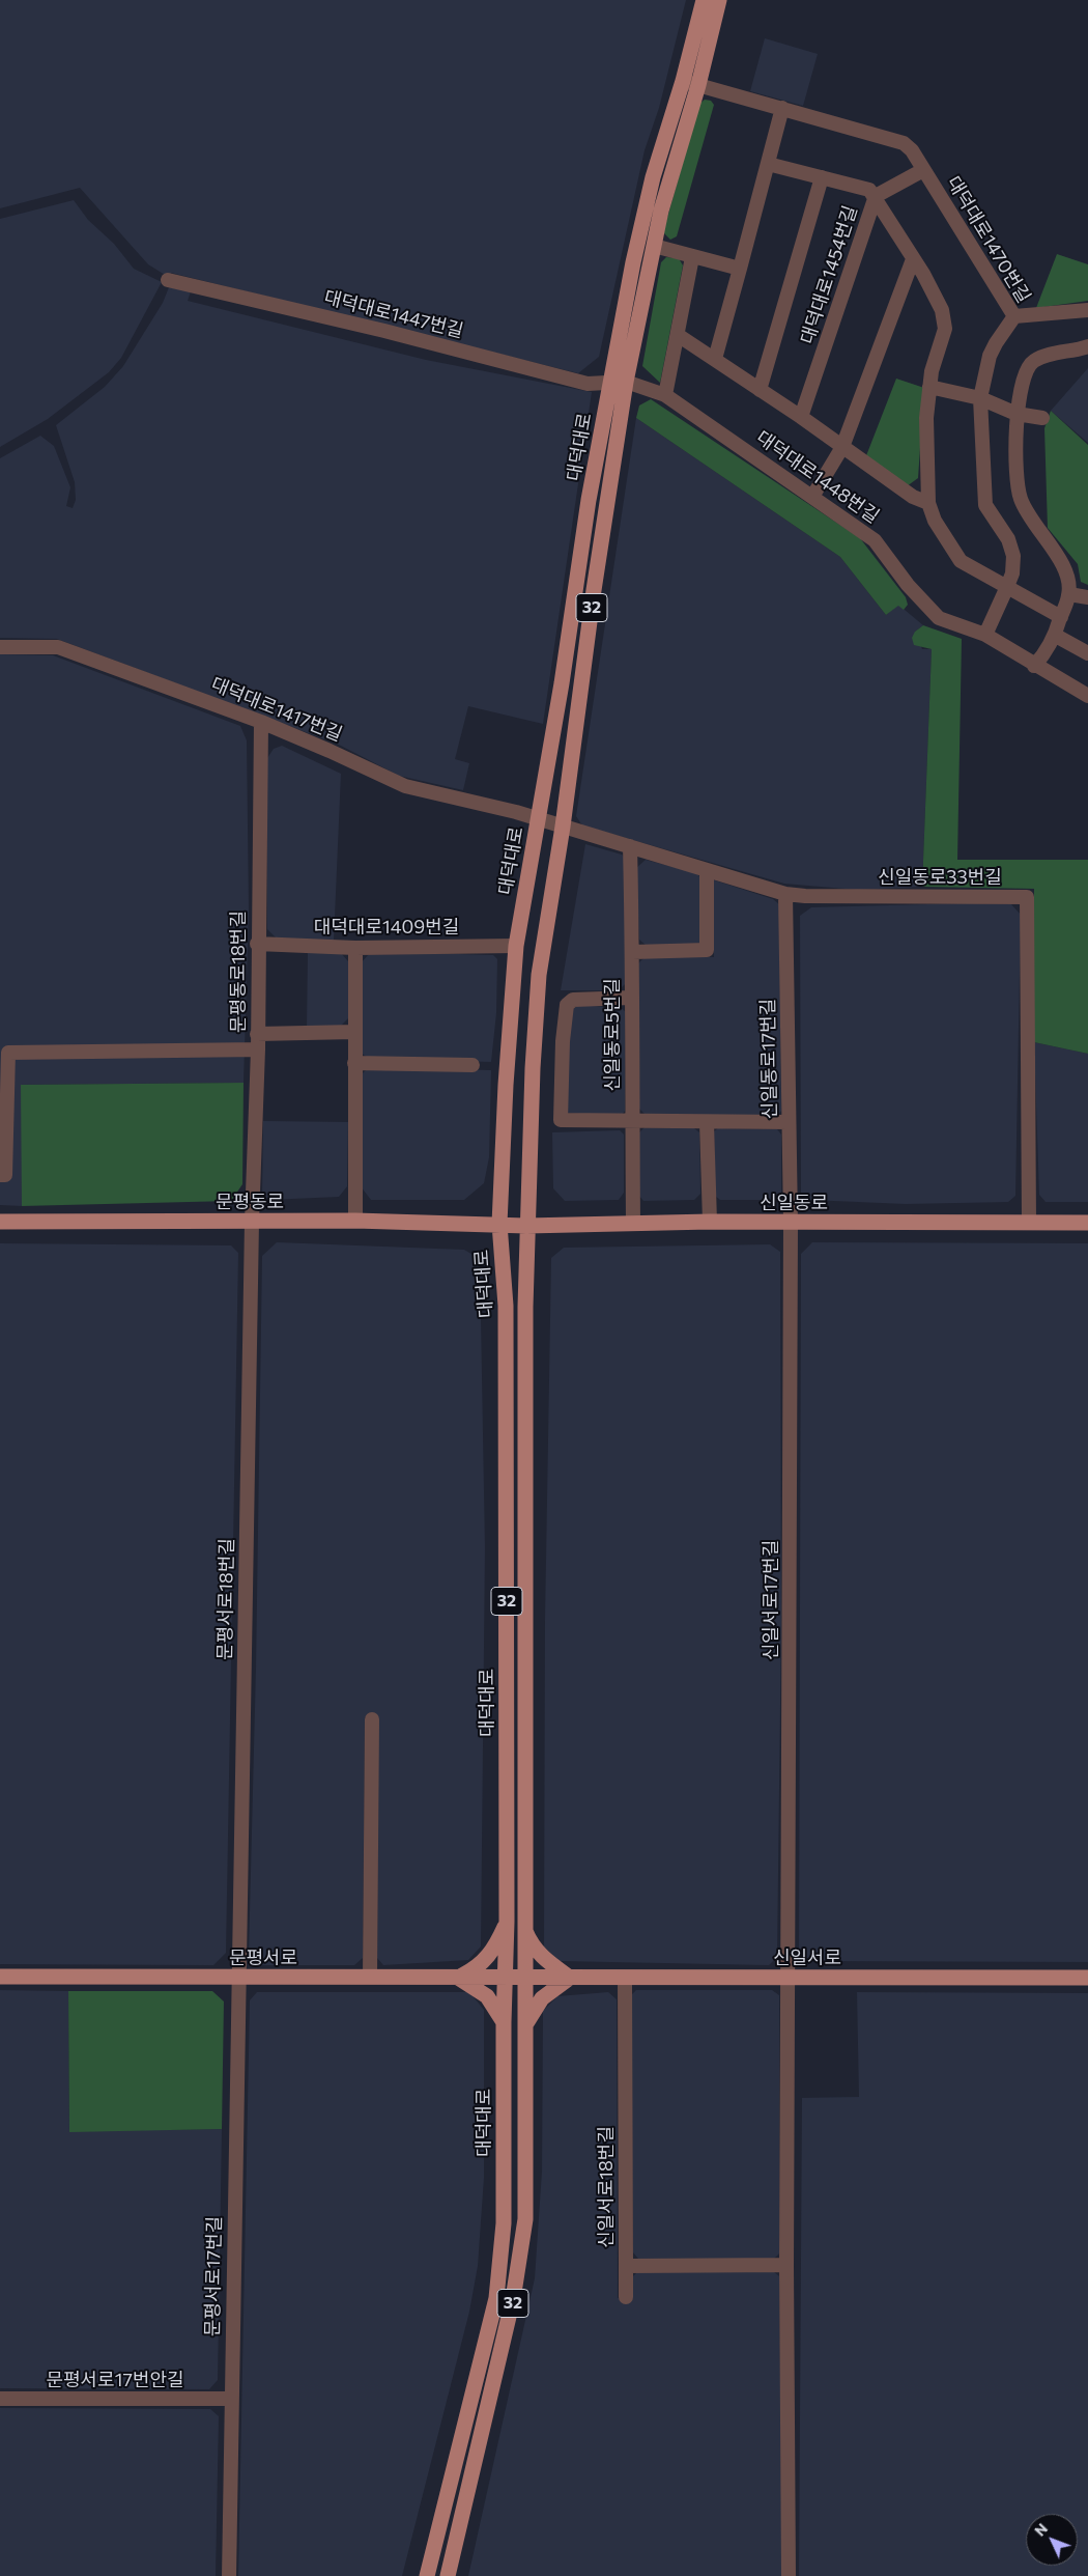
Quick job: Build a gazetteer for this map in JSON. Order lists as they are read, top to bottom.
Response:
{
  "streets": {
    "main road": [
      "대덕대로",
      "32",
      "문평동로",
      "신일동로",
      "문평서로",
      "신일서로"
    ],
    "street": [
      "대덕대로1470번길",
      "대덕대로1454번길",
      "대덕대로1447번길",
      "대덕대로1448번길",
      "대덕대로1417번길",
      "신일동로33번길",
      "대덕대로1409번길",
      "문평동로18번길",
      "신일동로5번길",
      "신일동로17번길",
      "문평서로18번길",
      "신일서로17번길",
      "신일서로18번길",
      "문평서로17번길",
      "문평서로17번안길"
    ]
  },
  "crossings": [
    ["대덕대로1470번길", "대덕대로1454번길"],
    ["대덕대로1470번길", "대덕대로"],
    ["대덕대로1470번길", "대덕대로1448번길"],
    ["대덕대로1447번길", "대덕대로"],
    ["대덕대로1447번길", "대덕대로1448번길"],
    ["대덕대로", "대덕대로1448번길"],
    ["대덕대로", "대덕대로1417번길"],
    ["대덕대로", "신일동로33번길"],
    ["대덕대로", "대덕대로1409번길"],
    ["대덕대로", "문평동로"],
    ["대덕대로", "신일동로"],
    ["대덕대로", "문평서로"],
    ["대덕대로", "신일서로"],
    ["대덕대로1417번길", "신일동로33번길"],
    ["대덕대로1417번길", "문평동로18번길"],
    ["신일동로33번길", "신일동로5번길"],
    ["신일동로33번길", "신일동로17번길"],
    ["신일동로33번길", "신일동로"],
    ["대덕대로1409번길", "문평동로18번길"],
    ["문평동로18번길", "문평동로"],
    ["문평동로18번길", "문평서로18번길"],
    ["신일동로5번길", "신일동로"],
    ["신일동로17번길", "신일동로"],
    ["신일동로17번길", "신일서로17번길"],
    ["문평동로", "신일동로"],
    ["문평동로", "문평서로18번길"],
    ["신일동로", "신일서로17번길"],
    ["문평서로18번길", "문평서로"],
    ["문평서로18번길", "문평서로17번길"],
    ["신일서로17번길", "신일서로"],
    ["문평서로", "신일서로"],
    ["문평서로", "문평서로17번길"],
    ["신일서로", "신일서로18번길"],
    ["문평서로17번길", "문평서로17번안길"]
  ],
  "north": "top left"
}
